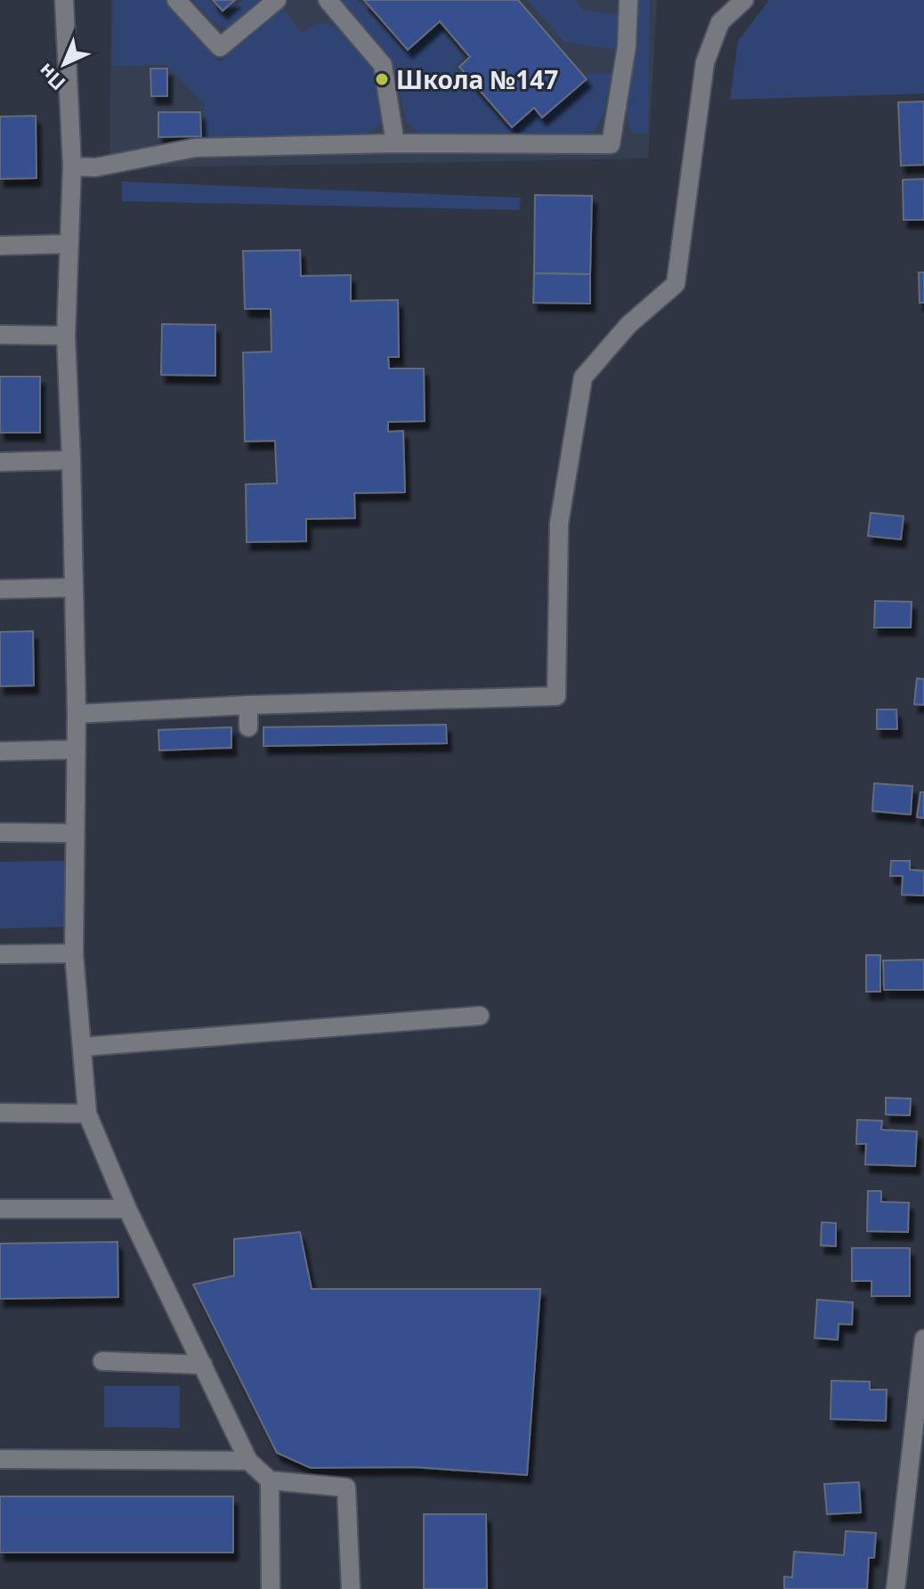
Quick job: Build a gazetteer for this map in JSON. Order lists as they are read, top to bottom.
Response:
{
  "places": ["Школа №147"],
  "north": "bottom left"
}
